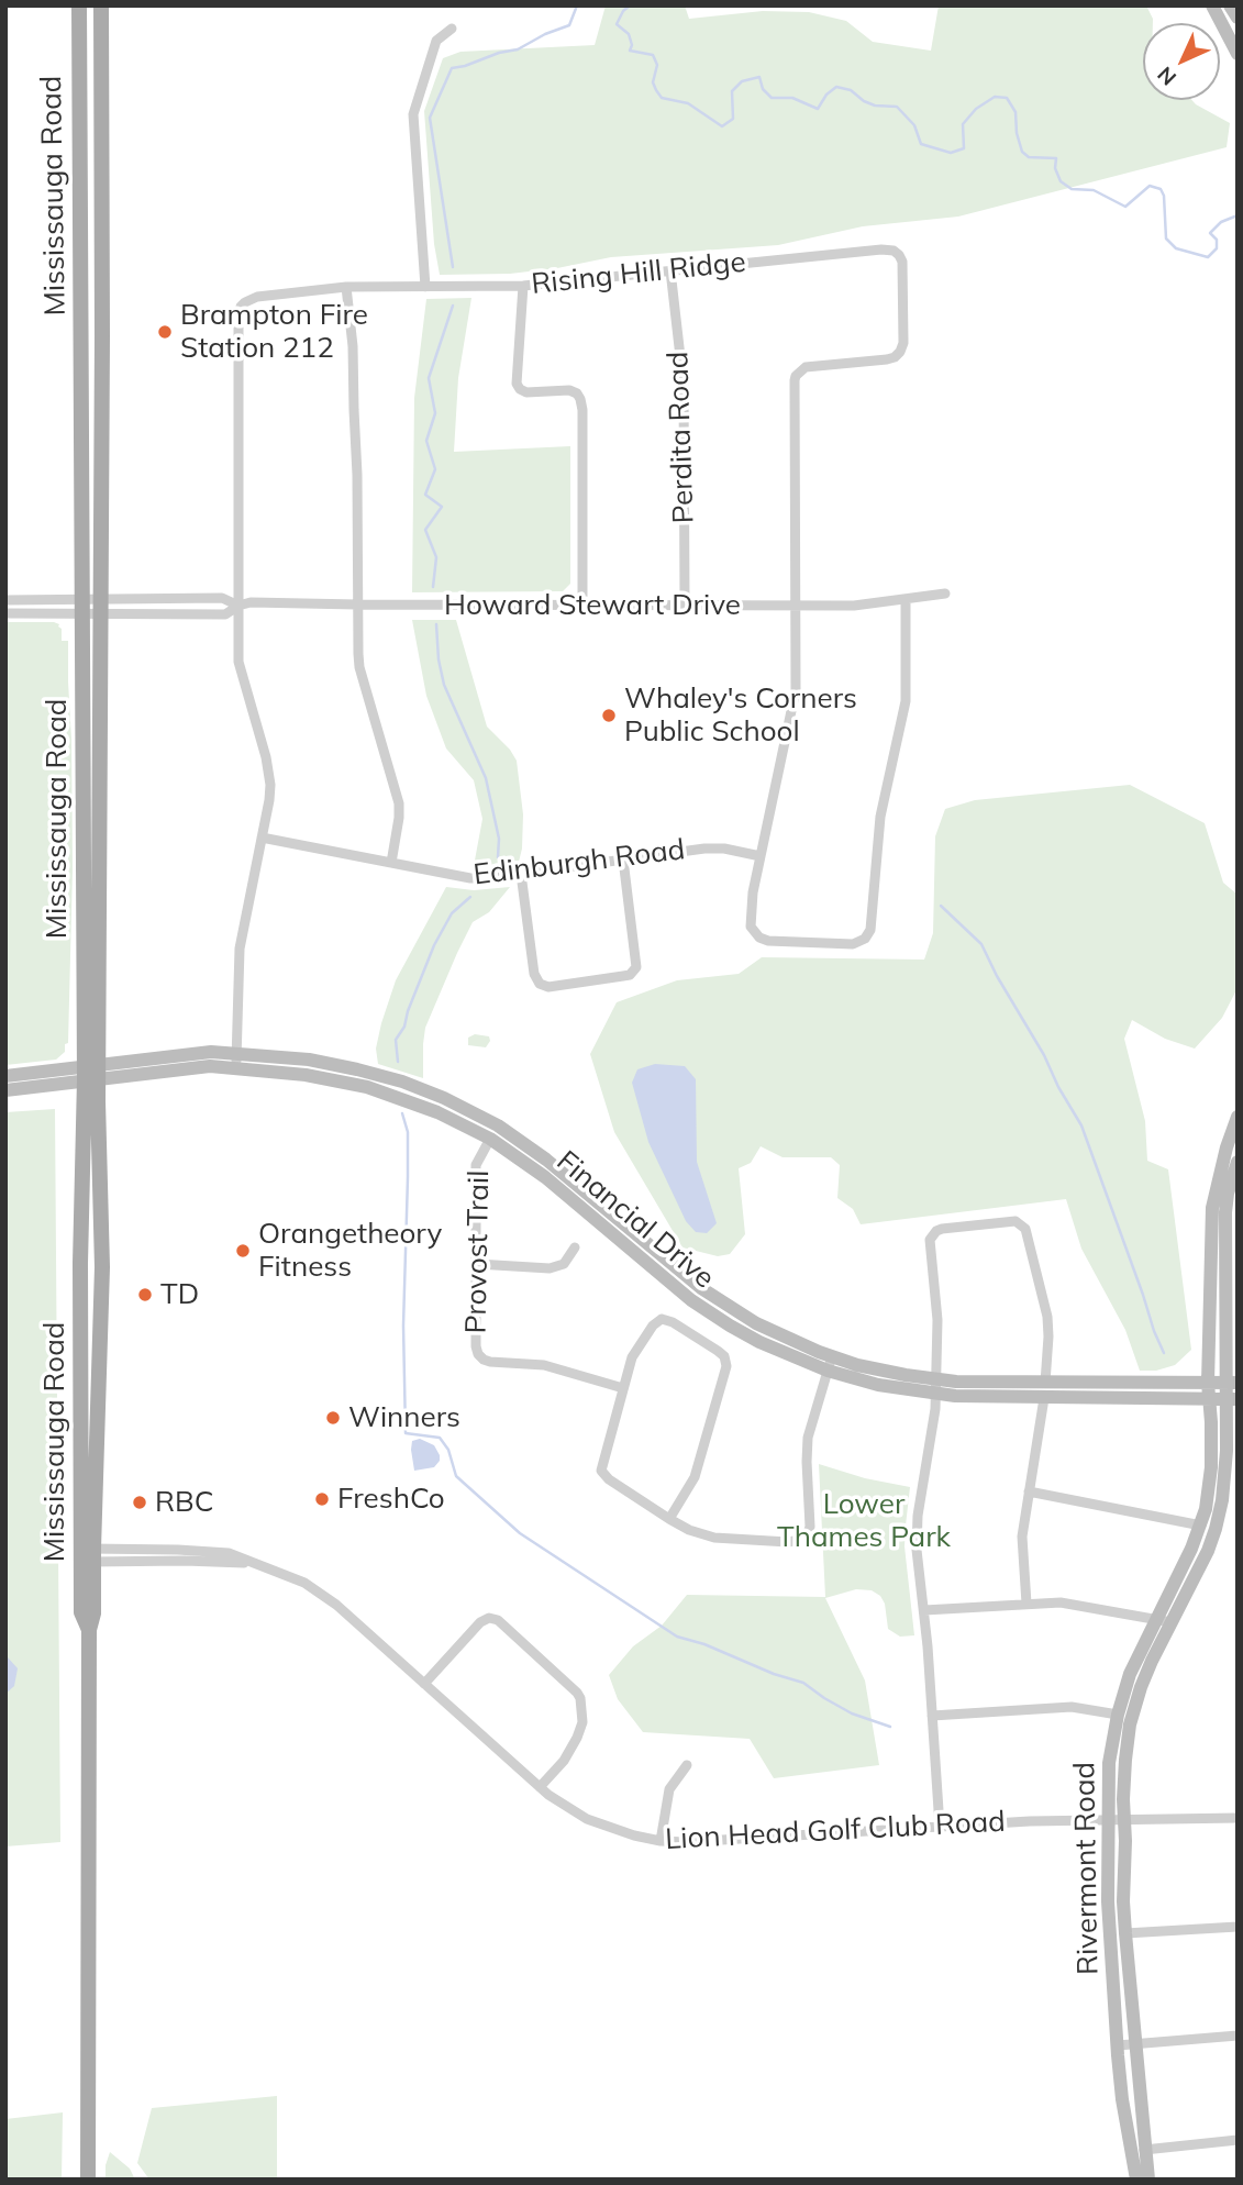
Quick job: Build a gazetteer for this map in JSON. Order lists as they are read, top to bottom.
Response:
{
  "streets": {
    "main road": ["Mississauga Road"],
    "street": [
      "Rising Hill Ridge",
      "Perdita Road",
      "Howard Stewart Drive",
      "Edinburgh Road",
      "Financial Drive",
      "Provost Trail",
      "Lion Head Golf Club Road",
      "Rivermont Road"
    ]
  },
  "crossings": [
    ["Mississauga Road", "Howard Stewart Drive"],
    ["Mississauga Road", "Financial Drive"],
    ["Mississauga Road", "Lion Head Golf Club Road"],
    ["Rising Hill Ridge", "Perdita Road"],
    ["Rising Hill Ridge", "Howard Stewart Drive"],
    ["Perdita Road", "Howard Stewart Drive"],
    ["Financial Drive", "Provost Trail"],
    ["Financial Drive", "Rivermont Road"],
    ["Lion Head Golf Club Road", "Rivermont Road"]
  ],
  "parks": ["Lower Thames Park"],
  "places": [
    "Brampton Fire Station 212",
    "Whaley's Corners Public School",
    "Orangetheory Fitness",
    "TD",
    "Winners",
    "FreshCo",
    "RBC"
  ],
  "north": "bottom left"
}
